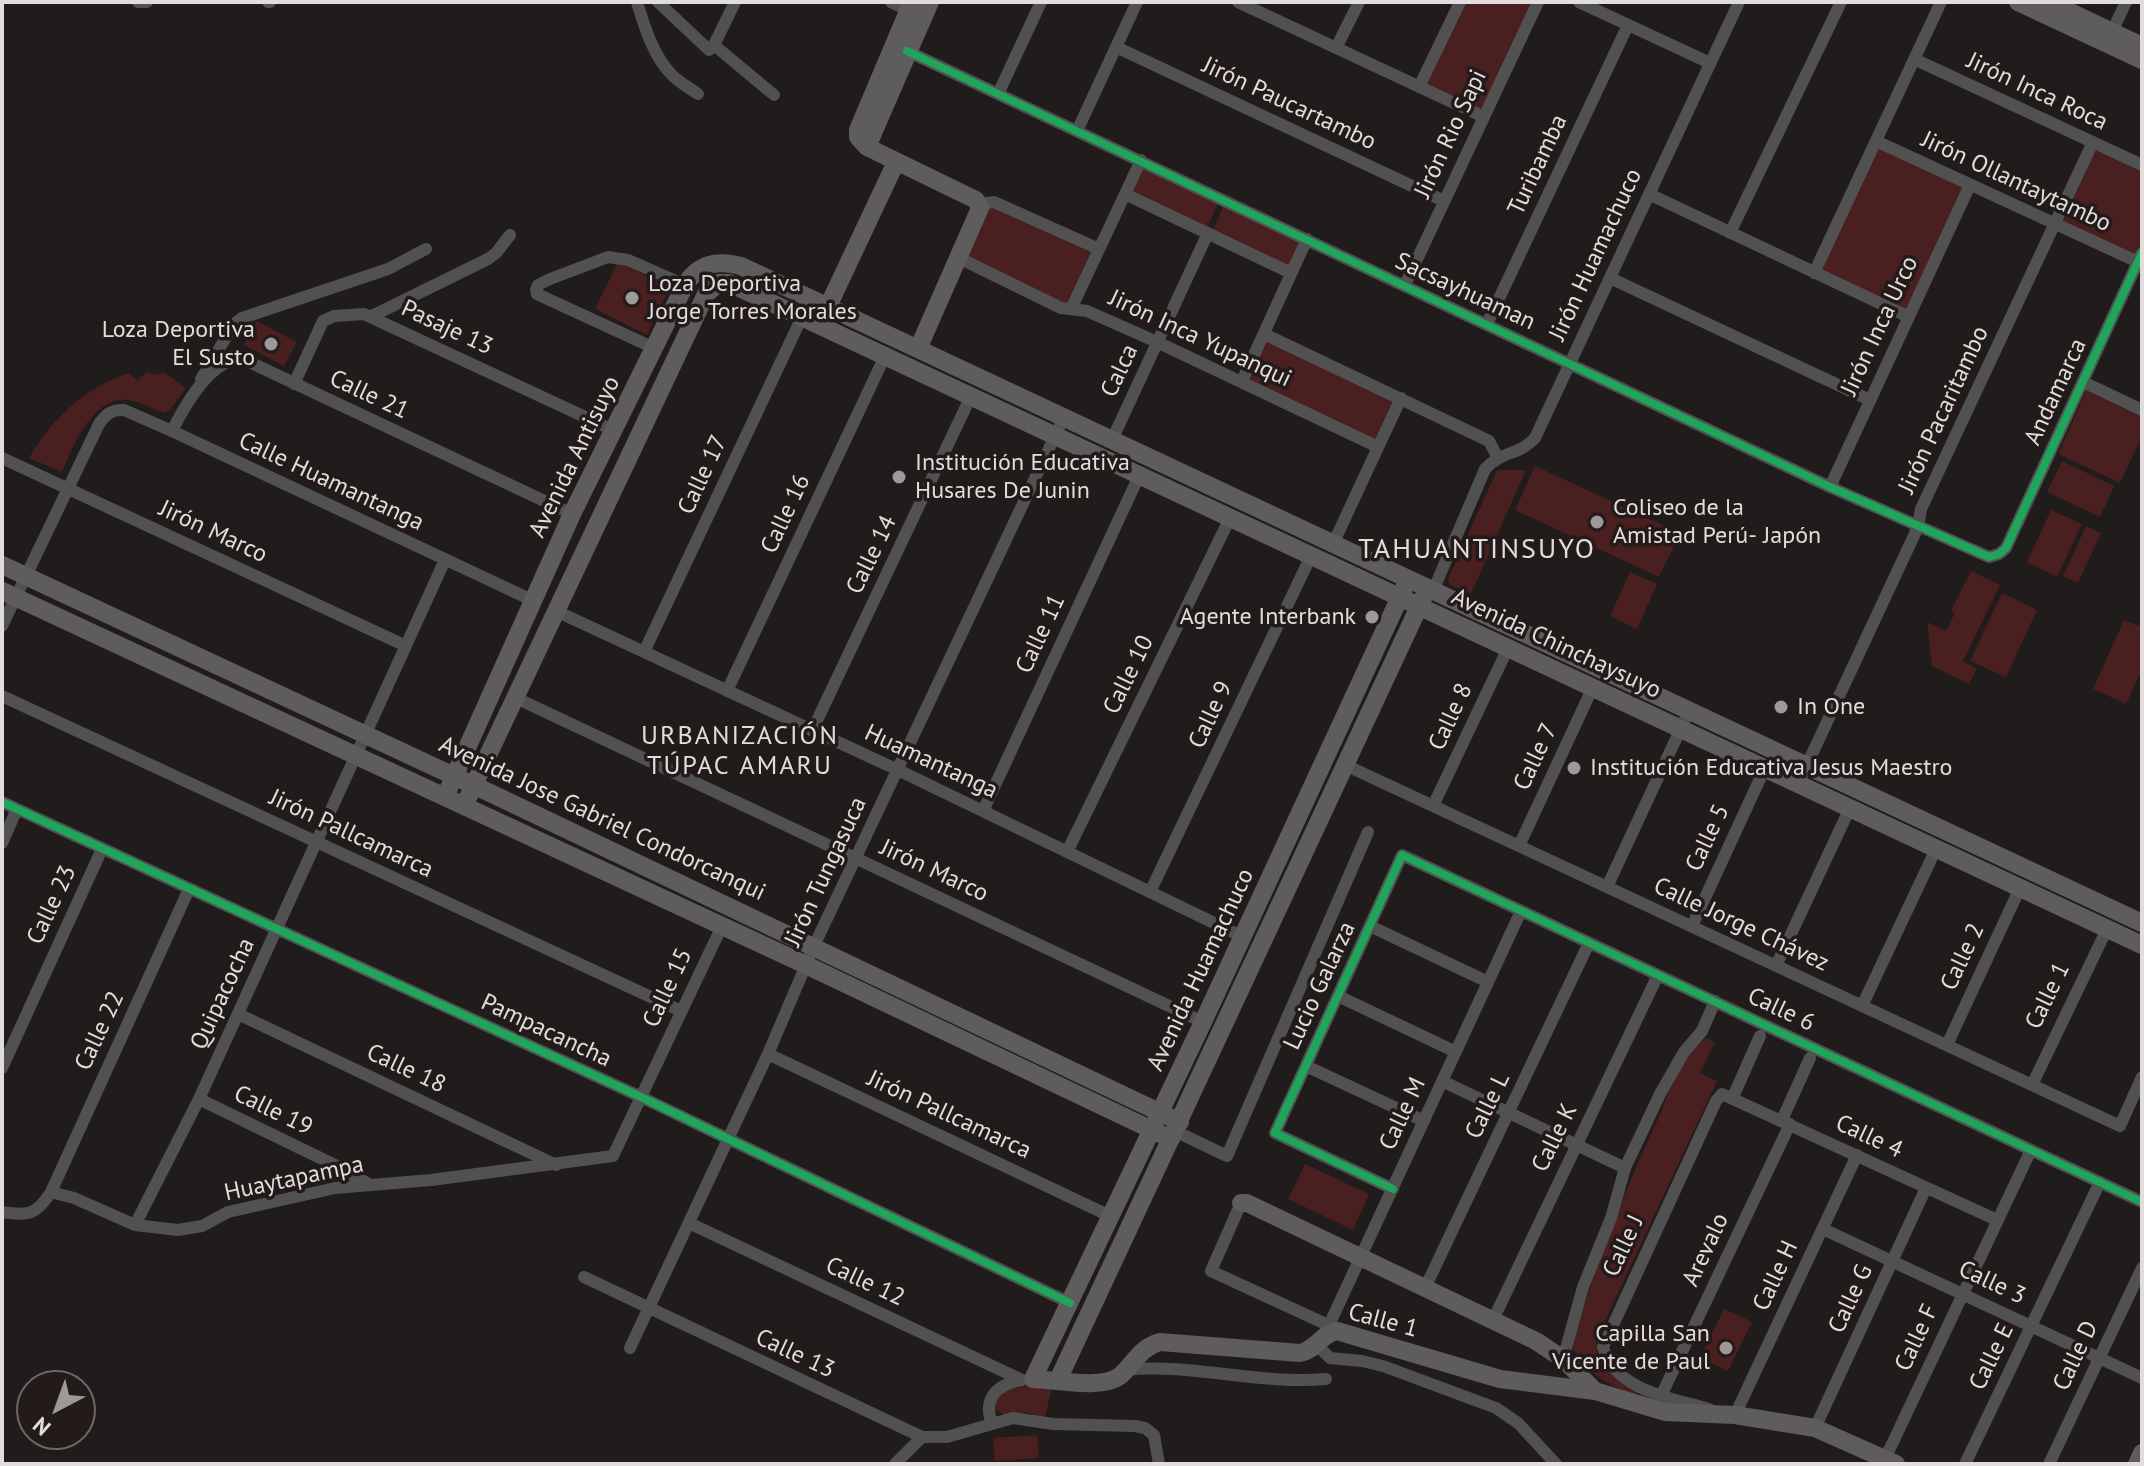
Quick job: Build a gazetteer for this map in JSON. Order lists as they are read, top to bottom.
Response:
{
  "streets": {
    "street": [
      "Jirón Inca Roca",
      "Jirón Paucartambo",
      "Jirón Rio Sapi",
      "Turibamba",
      "Jirón Ollantaytambo",
      "Jirón Huamachuco",
      "Sacsayhuaman",
      "Jirón Inca Urco",
      "Pasaje 13",
      "Jirón Inca Yupanqui",
      "Calca",
      "Andamarca",
      "Calle 21",
      "Jirón Pacaritambo",
      "Avenida Antisuyo",
      "Calle 17",
      "Calle Huamantanga",
      "Calle 16",
      "Jirón Marco",
      "Calle 14",
      "Calle 11",
      "Avenida Chinchaysuyo",
      "Calle 10",
      "Calle 9",
      "Calle 8",
      "Calle 7",
      "Huamantanga",
      "Avenida Jose Gabriel Condorcanqui",
      "Jirón Pallcamarca",
      "Calle 5",
      "Jirón Tungasuca",
      "Calle 23",
      "Calle Jorge Chávez",
      "Calle 2",
      "Avenida Huamachuco",
      "Lucio Galarza",
      "Calle 15",
      "Quipacocha",
      "Calle 1",
      "Calle 6",
      "Calle 22",
      "Pampacancha",
      "Calle 18",
      "Calle L",
      "Calle 19",
      "Calle M",
      "Calle 4",
      "Calle K",
      "Huaytapampa",
      "Calle J",
      "Arevalo",
      "Calle H",
      "Calle 12",
      "Calle 3",
      "Calle G",
      "Calle F",
      "Calle 13",
      "Calle D",
      "Calle E"
    ]
  },
  "crossings": [
    ["Jirón Inca Roca", "Jirón Pacaritambo"],
    ["Jirón Paucartambo", "Jirón Rio Sapi"],
    ["Jirón Rio Sapi", "Sacsayhuaman"],
    ["Turibamba", "Sacsayhuaman"],
    ["Jirón Ollantaytambo", "Jirón Inca Urco"],
    ["Jirón Ollantaytambo", "Andamarca"],
    ["Jirón Ollantaytambo", "Jirón Pacaritambo"],
    ["Jirón Huamachuco", "Sacsayhuaman"],
    ["Jirón Huamachuco", "Jirón Inca Yupanqui"],
    ["Sacsayhuaman", "Jirón Inca Urco"],
    ["Sacsayhuaman", "Andamarca"],
    ["Sacsayhuaman", "Jirón Pacaritambo"],
    ["Pasaje 13", "Calle 21"],
    ["Pasaje 13", "Avenida Antisuyo"],
    ["Jirón Inca Yupanqui", "Calca"],
    ["Calca", "Avenida Chinchaysuyo"],
    ["Calle 21", "Avenida Antisuyo"],
    ["Calle 21", "Calle Huamantanga"],
    ["Jirón Pacaritambo", "Avenida Chinchaysuyo"],
    ["Avenida Antisuyo", "Calle 17"],
    ["Avenida Antisuyo", "Calle Huamantanga"],
    ["Avenida Antisuyo", "Jirón Marco"],
    ["Avenida Antisuyo", "Avenida Chinchaysuyo"],
    ["Avenida Antisuyo", "Huamantanga"],
    ["Avenida Antisuyo", "Avenida Jose Gabriel Condorcanqui"],
    ["Calle 17", "Avenida Chinchaysuyo"],
    ["Calle 17", "Huamantanga"],
    ["Calle Huamantanga", "Jirón Marco"],
    ["Calle Huamantanga", "Quipacocha"],
    ["Calle 16", "Avenida Chinchaysuyo"],
    ["Calle 16", "Huamantanga"],
    ["Jirón Marco", "Jirón Tungasuca"],
    ["Jirón Marco", "Avenida Huamachuco"],
    ["Jirón Marco", "Quipacocha"],
    ["Calle 14", "Avenida Chinchaysuyo"],
    ["Calle 14", "Huamantanga"],
    ["Calle 11", "Avenida Chinchaysuyo"],
    ["Calle 11", "Huamantanga"],
    ["Avenida Chinchaysuyo", "Calle 10"],
    ["Avenida Chinchaysuyo", "Calle 9"],
    ["Avenida Chinchaysuyo", "Calle 8"],
    ["Avenida Chinchaysuyo", "Calle 7"],
    ["Avenida Chinchaysuyo", "Calle 5"],
    ["Avenida Chinchaysuyo", "Jirón Tungasuca"],
    ["Avenida Chinchaysuyo", "Calle 2"],
    ["Avenida Chinchaysuyo", "Avenida Huamachuco"],
    ["Avenida Chinchaysuyo", "Calle 1"],
    ["Calle 10", "Huamantanga"],
    ["Calle 9", "Huamantanga"],
    ["Calle 8", "Calle Jorge Chávez"],
    ["Calle 7", "Calle Jorge Chávez"],
    ["Huamantanga", "Jirón Tungasuca"],
    ["Huamantanga", "Avenida Huamachuco"],
    ["Avenida Jose Gabriel Condorcanqui", "Jirón Tungasuca"],
    ["Avenida Jose Gabriel Condorcanqui", "Avenida Huamachuco"],
    ["Avenida Jose Gabriel Condorcanqui", "Calle 15"],
    ["Avenida Jose Gabriel Condorcanqui", "Quipacocha"],
    ["Jirón Pallcamarca", "Jirón Tungasuca"],
    ["Jirón Pallcamarca", "Avenida Huamachuco"],
    ["Jirón Pallcamarca", "Calle 15"],
    ["Jirón Pallcamarca", "Quipacocha"],
    ["Calle 5", "Calle Jorge Chávez"],
    ["Jirón Tungasuca", "Pampacancha"],
    ["Jirón Tungasuca", "Calle 12"],
    ["Jirón Tungasuca", "Calle 13"],
    ["Calle 23", "Pampacancha"],
    ["Calle Jorge Chávez", "Calle 2"],
    ["Calle Jorge Chávez", "Avenida Huamachuco"],
    ["Calle Jorge Chávez", "Calle 1"],
    ["Avenida Huamachuco", "Calle 1"],
    ["Avenida Huamachuco", "Pampacancha"],
    ["Avenida Huamachuco", "Calle 12"],
    ["Lucio Galarza", "Calle 6"],
    ["Lucio Galarza", "Calle M"],
    ["Calle 15", "Pampacancha"],
    ["Calle 15", "Huaytapampa"],
    ["Quipacocha", "Pampacancha"],
    ["Quipacocha", "Calle 18"],
    ["Quipacocha", "Calle 19"],
    ["Quipacocha", "Huaytapampa"],
    ["Calle 1", "Calle L"],
    ["Calle 1", "Calle M"],
    ["Calle 1", "Calle K"],
    ["Calle 1", "Calle H"],
    ["Calle 1", "Calle 12"],
    ["Calle 1", "Calle G"],
    ["Calle 1", "Calle F"],
    ["Calle 6", "Calle L"],
    ["Calle 6", "Calle M"],
    ["Calle 6", "Calle K"],
    ["Calle 6", "Calle F"],
    ["Calle 6", "Calle E"],
    ["Calle 22", "Pampacancha"],
    ["Calle 22", "Huaytapampa"],
    ["Calle 18", "Huaytapampa"],
    ["Calle 19", "Huaytapampa"],
    ["Calle 4", "Calle J"],
    ["Calle 4", "Arevalo"],
    ["Calle 4", "Calle H"],
    ["Calle 4", "Calle G"],
    ["Calle 4", "Calle F"],
    ["Calle J", "Arevalo"],
    ["Calle H", "Calle 3"],
    ["Calle 3", "Calle G"],
    ["Calle 3", "Calle F"],
    ["Calle 3", "Calle D"],
    ["Calle 3", "Calle E"]
  ],
  "districts": ["TAHUANTINSUYO", "URBANIZACIÓN TÚPAC AMARU"],
  "places": [
    "Loza Deportiva Jorge Torres Morales",
    "Loza Deportiva El Susto",
    "Institución Educativa Husares De Junin",
    "Coliseo de la Amistad Perú- Japón",
    "Agente Interbank",
    "In One",
    "Institución Educativa Jesus Maestro",
    "Capilla San Vicente de Paul"
  ],
  "north": "bottom left"
}
